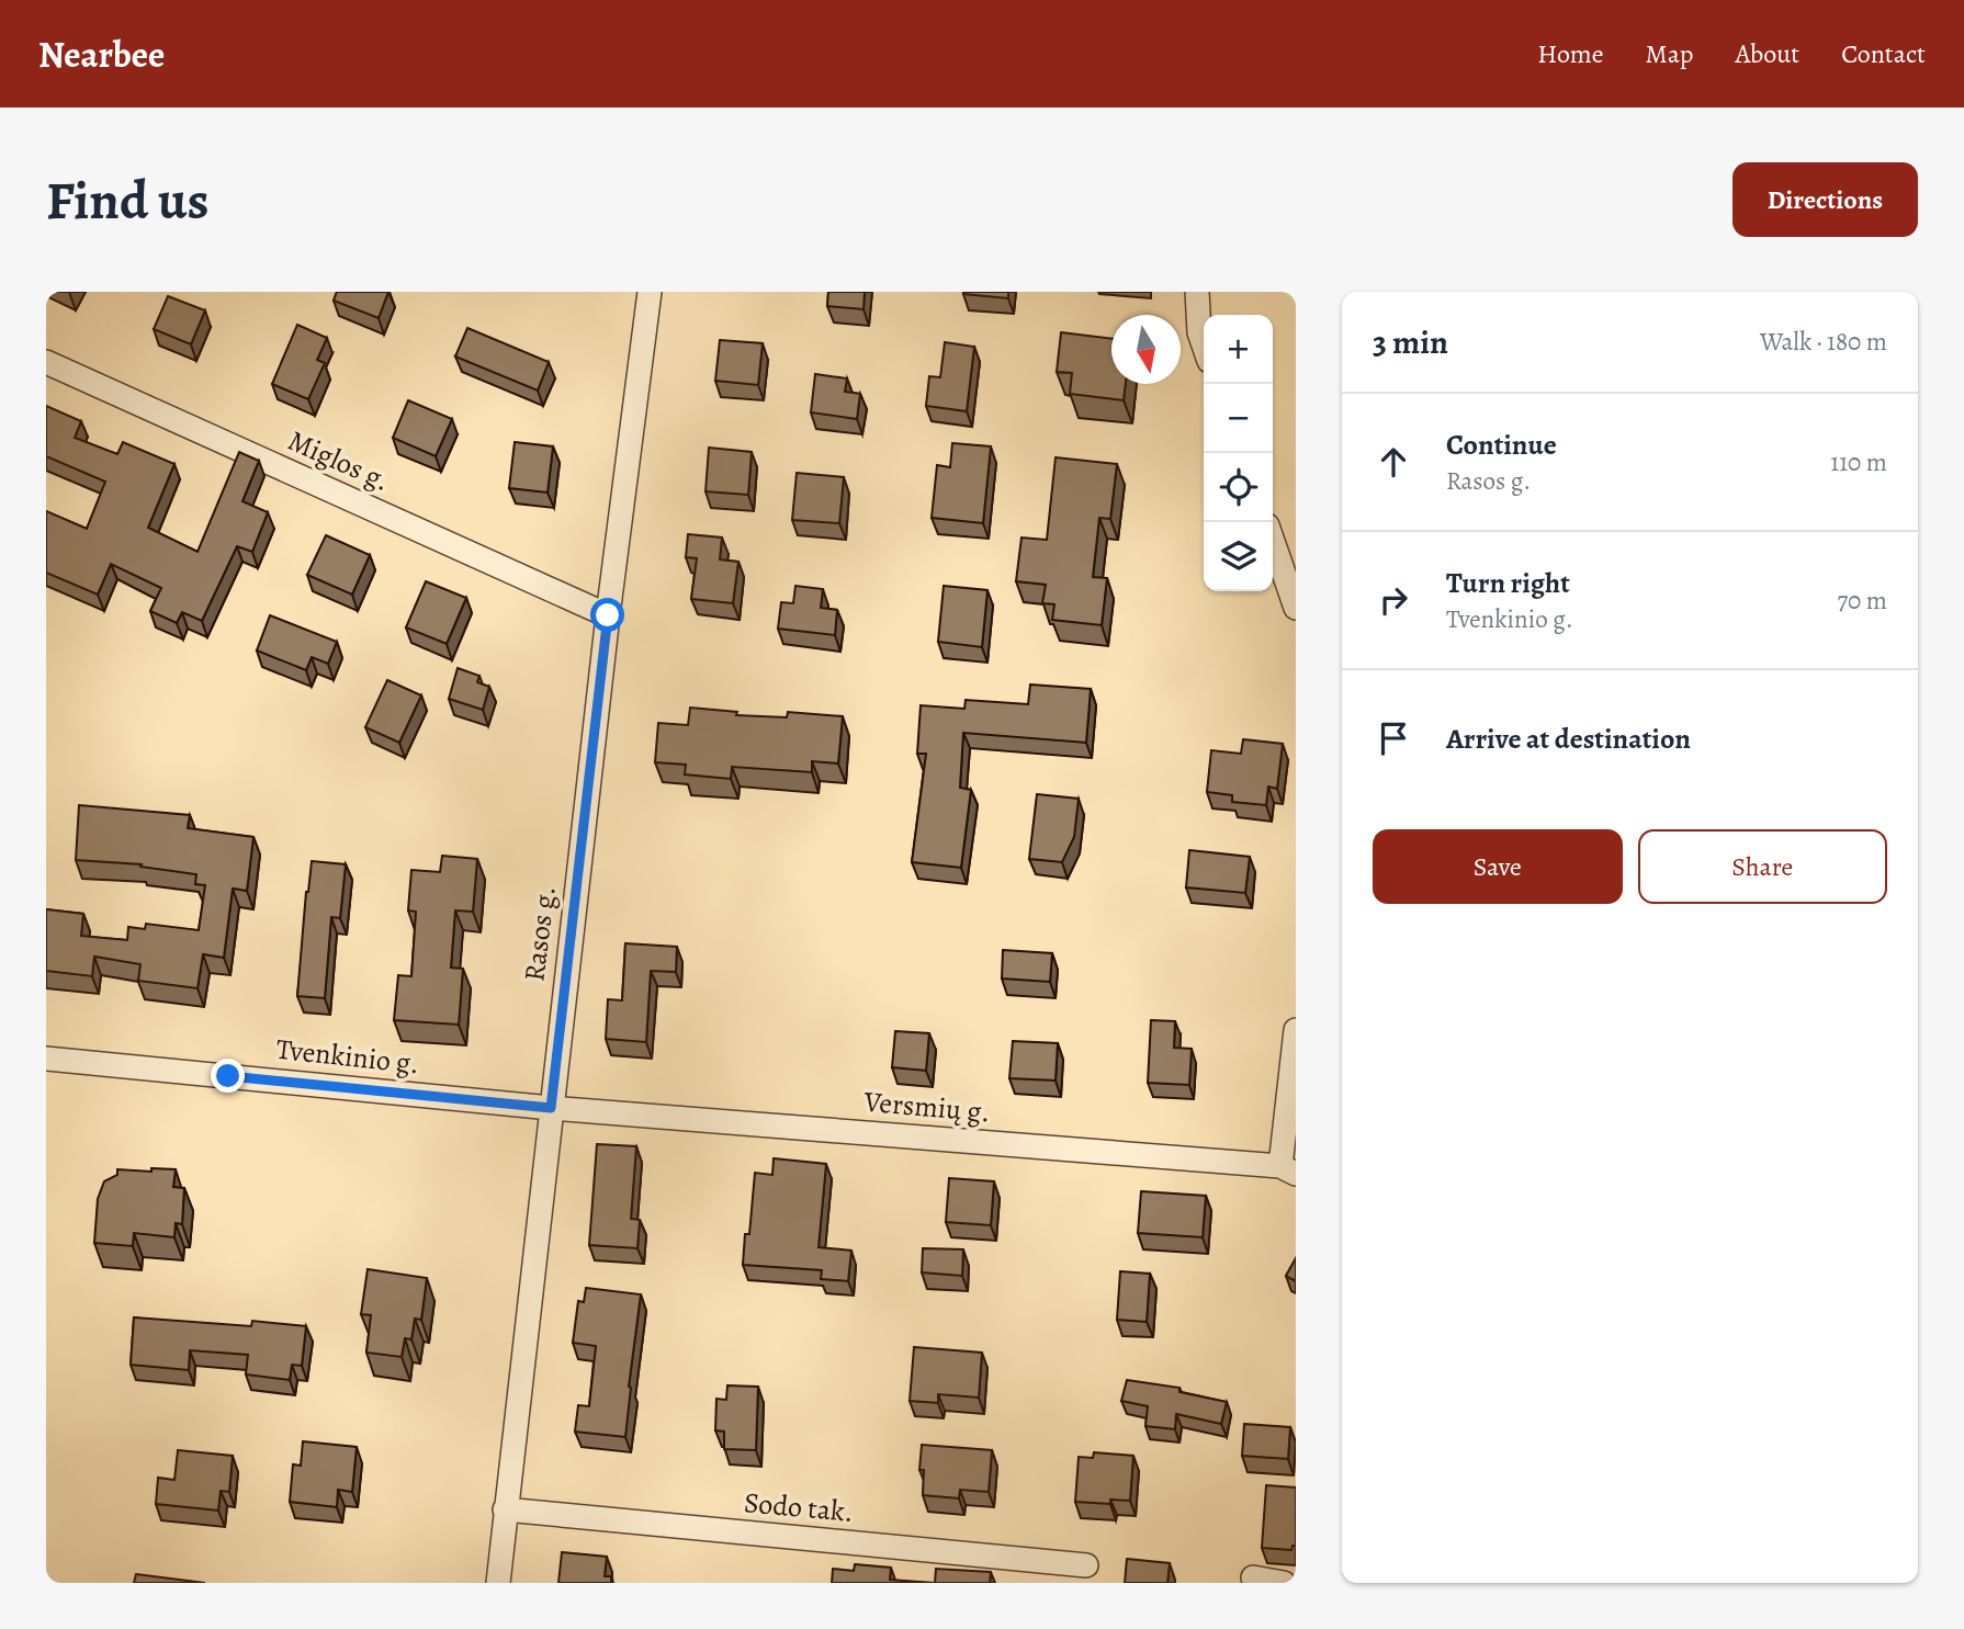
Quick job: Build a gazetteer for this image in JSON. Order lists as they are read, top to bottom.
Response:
{
  "streets": {
    "street": [
      "Miglos g.",
      "Rasos g.",
      "Tvenkinio g.",
      "Versmių g.",
      "Sodo tak."
    ]
  },
  "crossings": [
    ["Miglos g.", "Rasos g."],
    ["Rasos g.", "Tvenkinio g."],
    ["Rasos g.", "Versmių g."],
    ["Rasos g.", "Sodo tak."],
    ["Tvenkinio g.", "Versmių g."]
  ],
  "north": "bottom",
  "page": {
    "header": "Nearbee",
    "nav": [
      "Home",
      "Map",
      "About",
      "Contact"
    ],
    "buttons": [
      "Directions",
      ["Save", "Share"]
    ],
    "title": "Find us",
    "heading": ["3 min", "Walk · 180 m"],
    "map_buttons": ["+", "−"],
    "list": [
      ["Continue", "Rasos g.", "110 m"],
      ["Turn right", "Tvenkinio g.", "70 m"],
      "Arrive at destination"
    ]
  }
}
